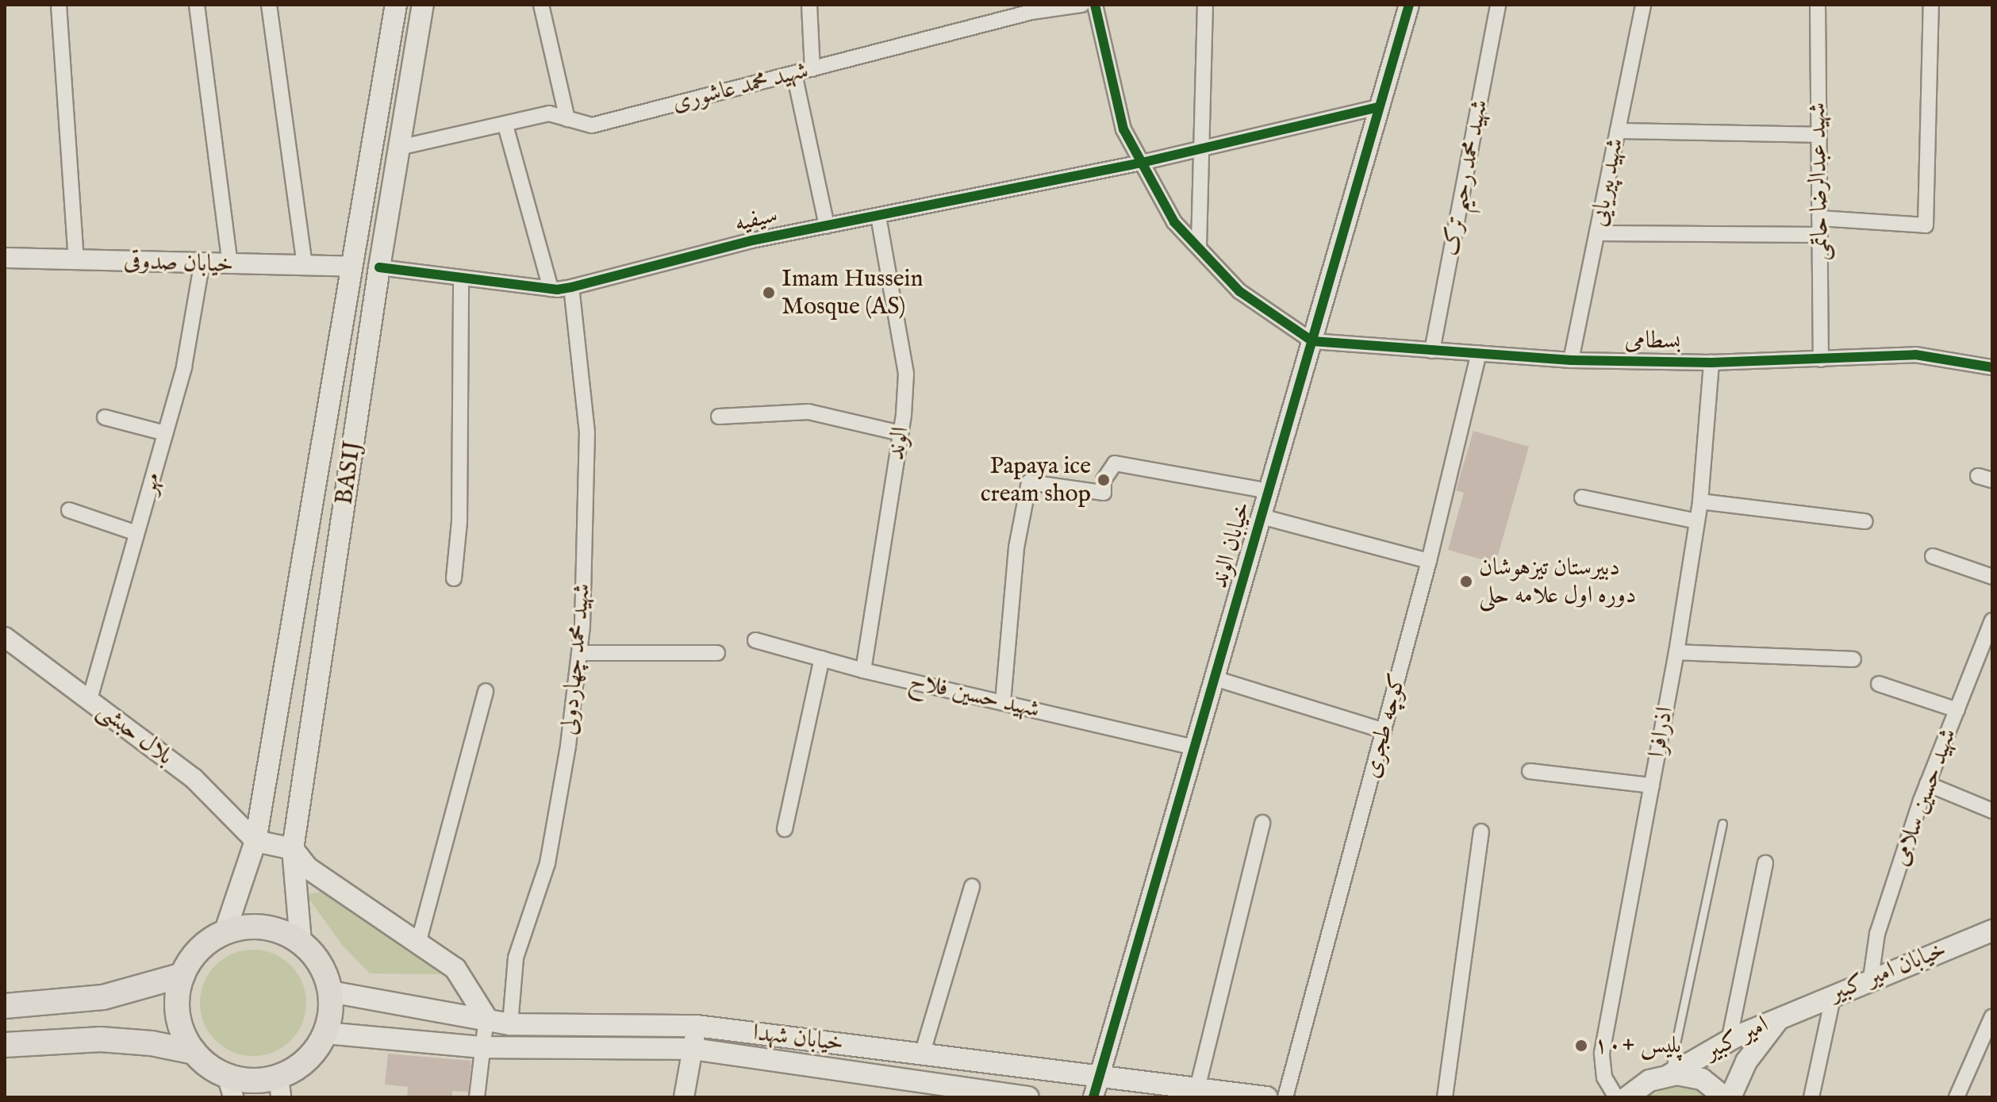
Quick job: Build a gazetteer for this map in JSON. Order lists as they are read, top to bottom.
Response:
{
  "streets": {
    "main road": [
      "BASIJ",
      "خیابان امیر کبیر",
      "خیابان شهدا",
      "امیر کبیر"
    ],
    "street": [
      "شهید محمد عاشوری",
      "شهید محمد رحیم ترک",
      "شهید عبدالرضا حاتمی",
      "شهید پیریایی",
      "سیفیه",
      "خیابان صدوقی",
      "بسطامی",
      "الوند",
      "مهر",
      "خیابان الوند",
      "شهید محمد چهاردولی",
      "شهید حسین فلاح",
      "کوچه طجری",
      "اذرافرا",
      "بلال حبشی",
      "شهید حسین سلامی"
    ]
  },
  "crossings": [
    ["شهید محمد عاشوری", "BASIJ"],
    ["شهید محمد رحیم ترک", "بسطامی"],
    ["شهید عبدالرضا حاتمی", "بسطامی"],
    ["شهید پیریایی", "بسطامی"],
    ["سیفیه", "الوند"],
    ["سیفیه", "BASIJ"],
    ["سیفیه", "خیابان الوند"],
    ["سیفیه", "شهید محمد چهاردولی"],
    ["خیابان صدوقی", "BASIJ"],
    ["خیابان صدوقی", "مهر"],
    ["بسطامی", "خیابان الوند"],
    ["بسطامی", "کوچه طجری"],
    ["بسطامی", "اذرافرا"],
    ["الوند", "شهید حسین فلاح"],
    ["BASIJ", "بلال حبشی"],
    ["BASIJ", "خیابان شهدا"],
    ["مهر", "بلال حبشی"],
    ["خیابان الوند", "شهید حسین فلاح"],
    ["خیابان الوند", "خیابان شهدا"],
    ["شهید محمد چهاردولی", "خیابان شهدا"],
    ["شهید حسین سلامی", "خیابان امیر کبیر"],
    ["خیابان امیر کبیر", "امیر کبیر"]
  ],
  "places": [
    "Imam Hussein Mosque (AS)",
    "Papaya ice cream shop",
    "دبیرستان تیزهوشان دوره اول علامه حلی",
    "پلیس +۱۰"
  ]
}
